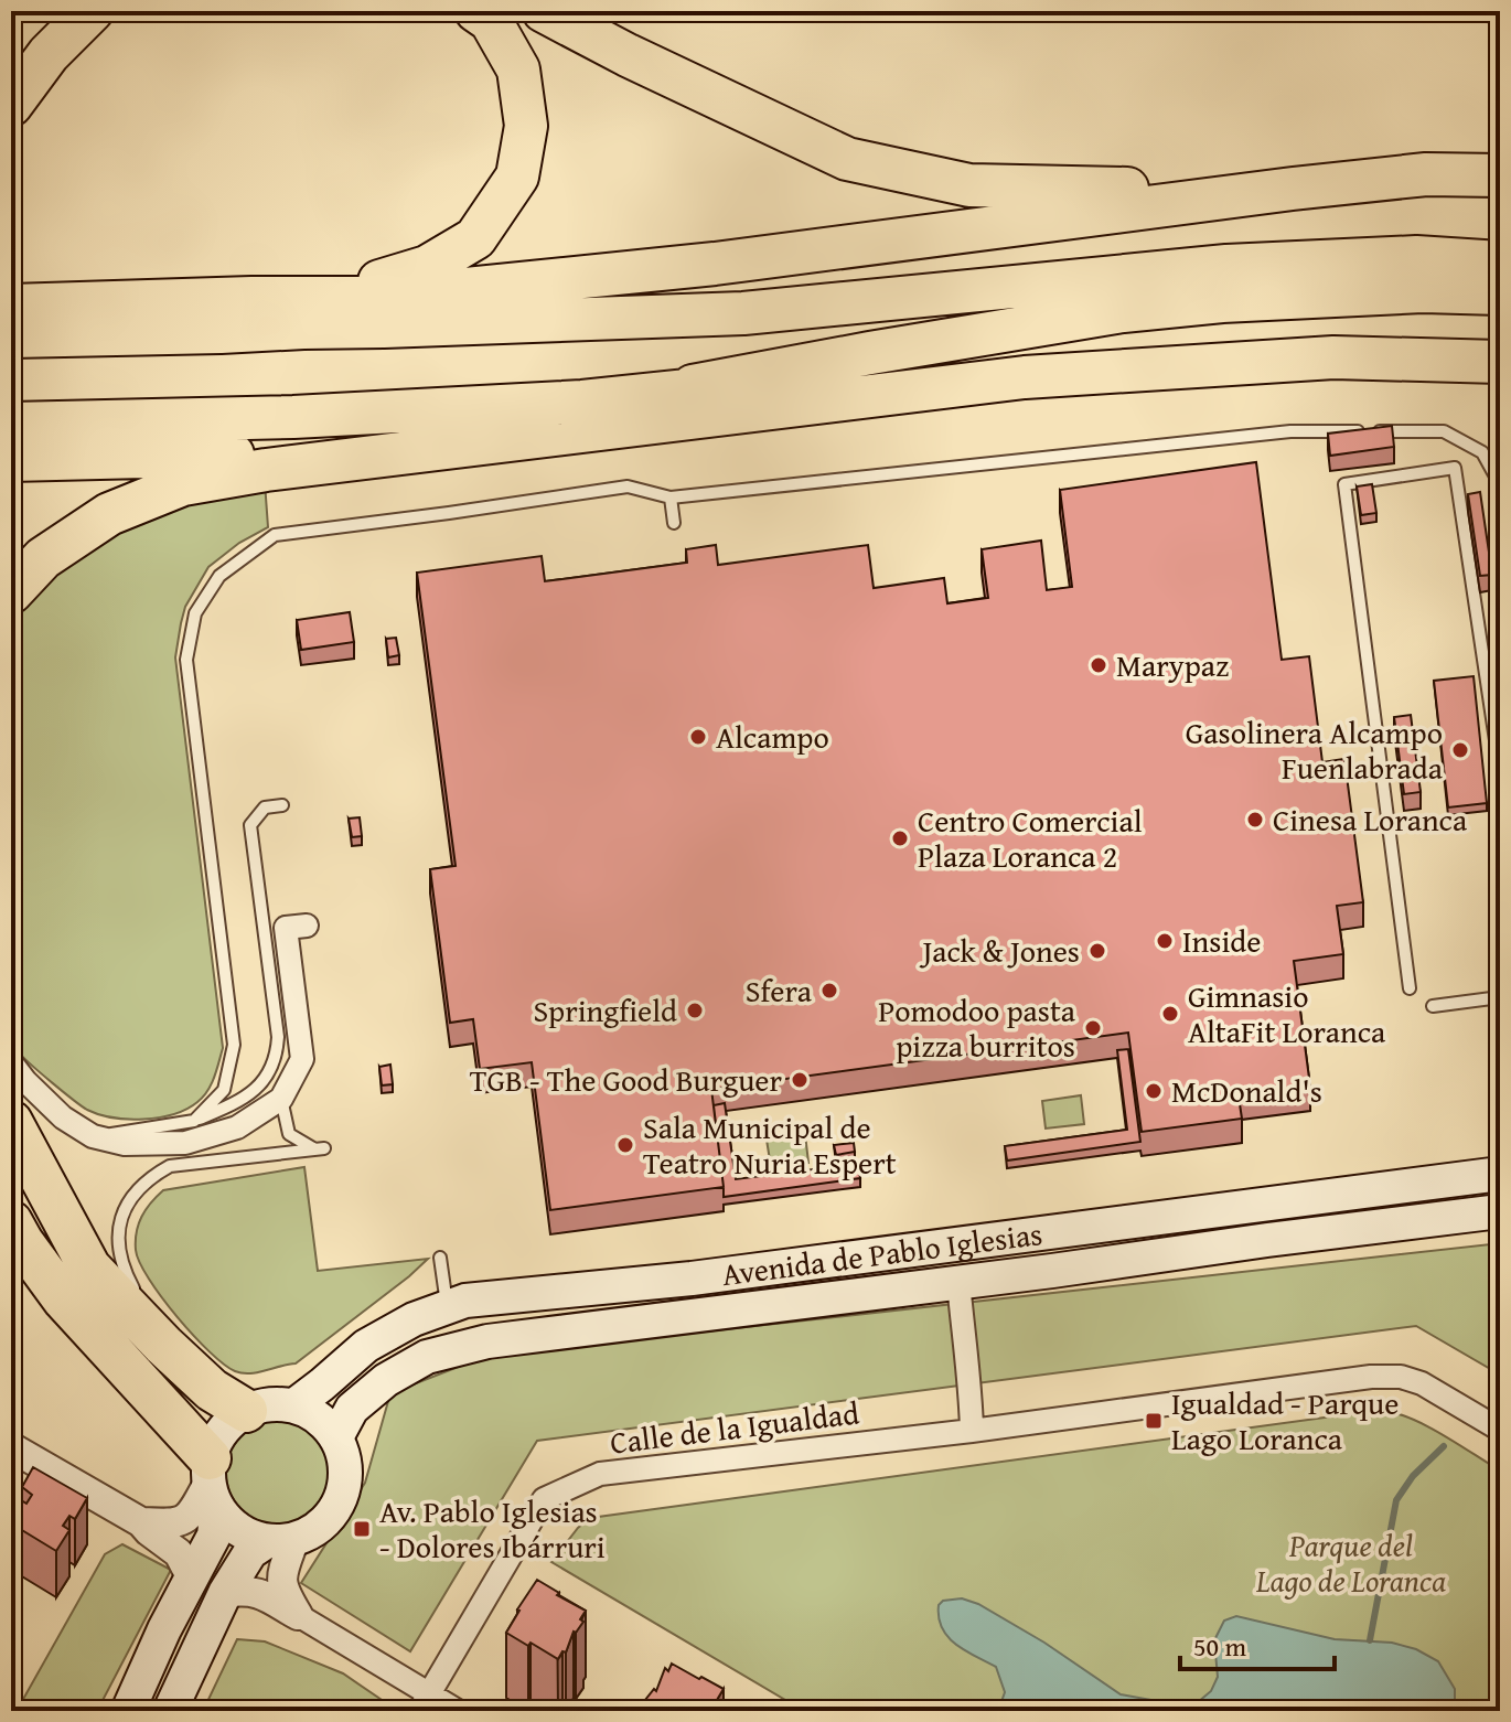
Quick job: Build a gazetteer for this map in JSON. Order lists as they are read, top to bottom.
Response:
{
  "streets": {
    "main road": ["Avenida de Pablo Iglesias"],
    "street": ["Calle de la Igualdad"]
  },
  "parks": ["Parque del Lago de Loranca"],
  "places": {
    "other": [
      "Marypaz",
      "Alcampo",
      "Gasolinera Alcampo Fuenlabrada",
      "Cinesa Loranca",
      "Centro Comercial Plaza Loranca 2",
      "Inside",
      "Jack & Jones",
      "Sfera",
      "Springfield",
      "Gimnasio AltaFit Loranca",
      "Pomodoo pasta pizza burritos",
      "TGB - The Good Burguer",
      "McDonald's",
      "Sala Municipal de Teatro Nuria Espert"
    ],
    "transit": ["Igualdad - Parque Lago Loranca", "Av. Pablo Iglesias - Dolores Ibárruri"]
  },
  "scale_bar": "50 m"
}
